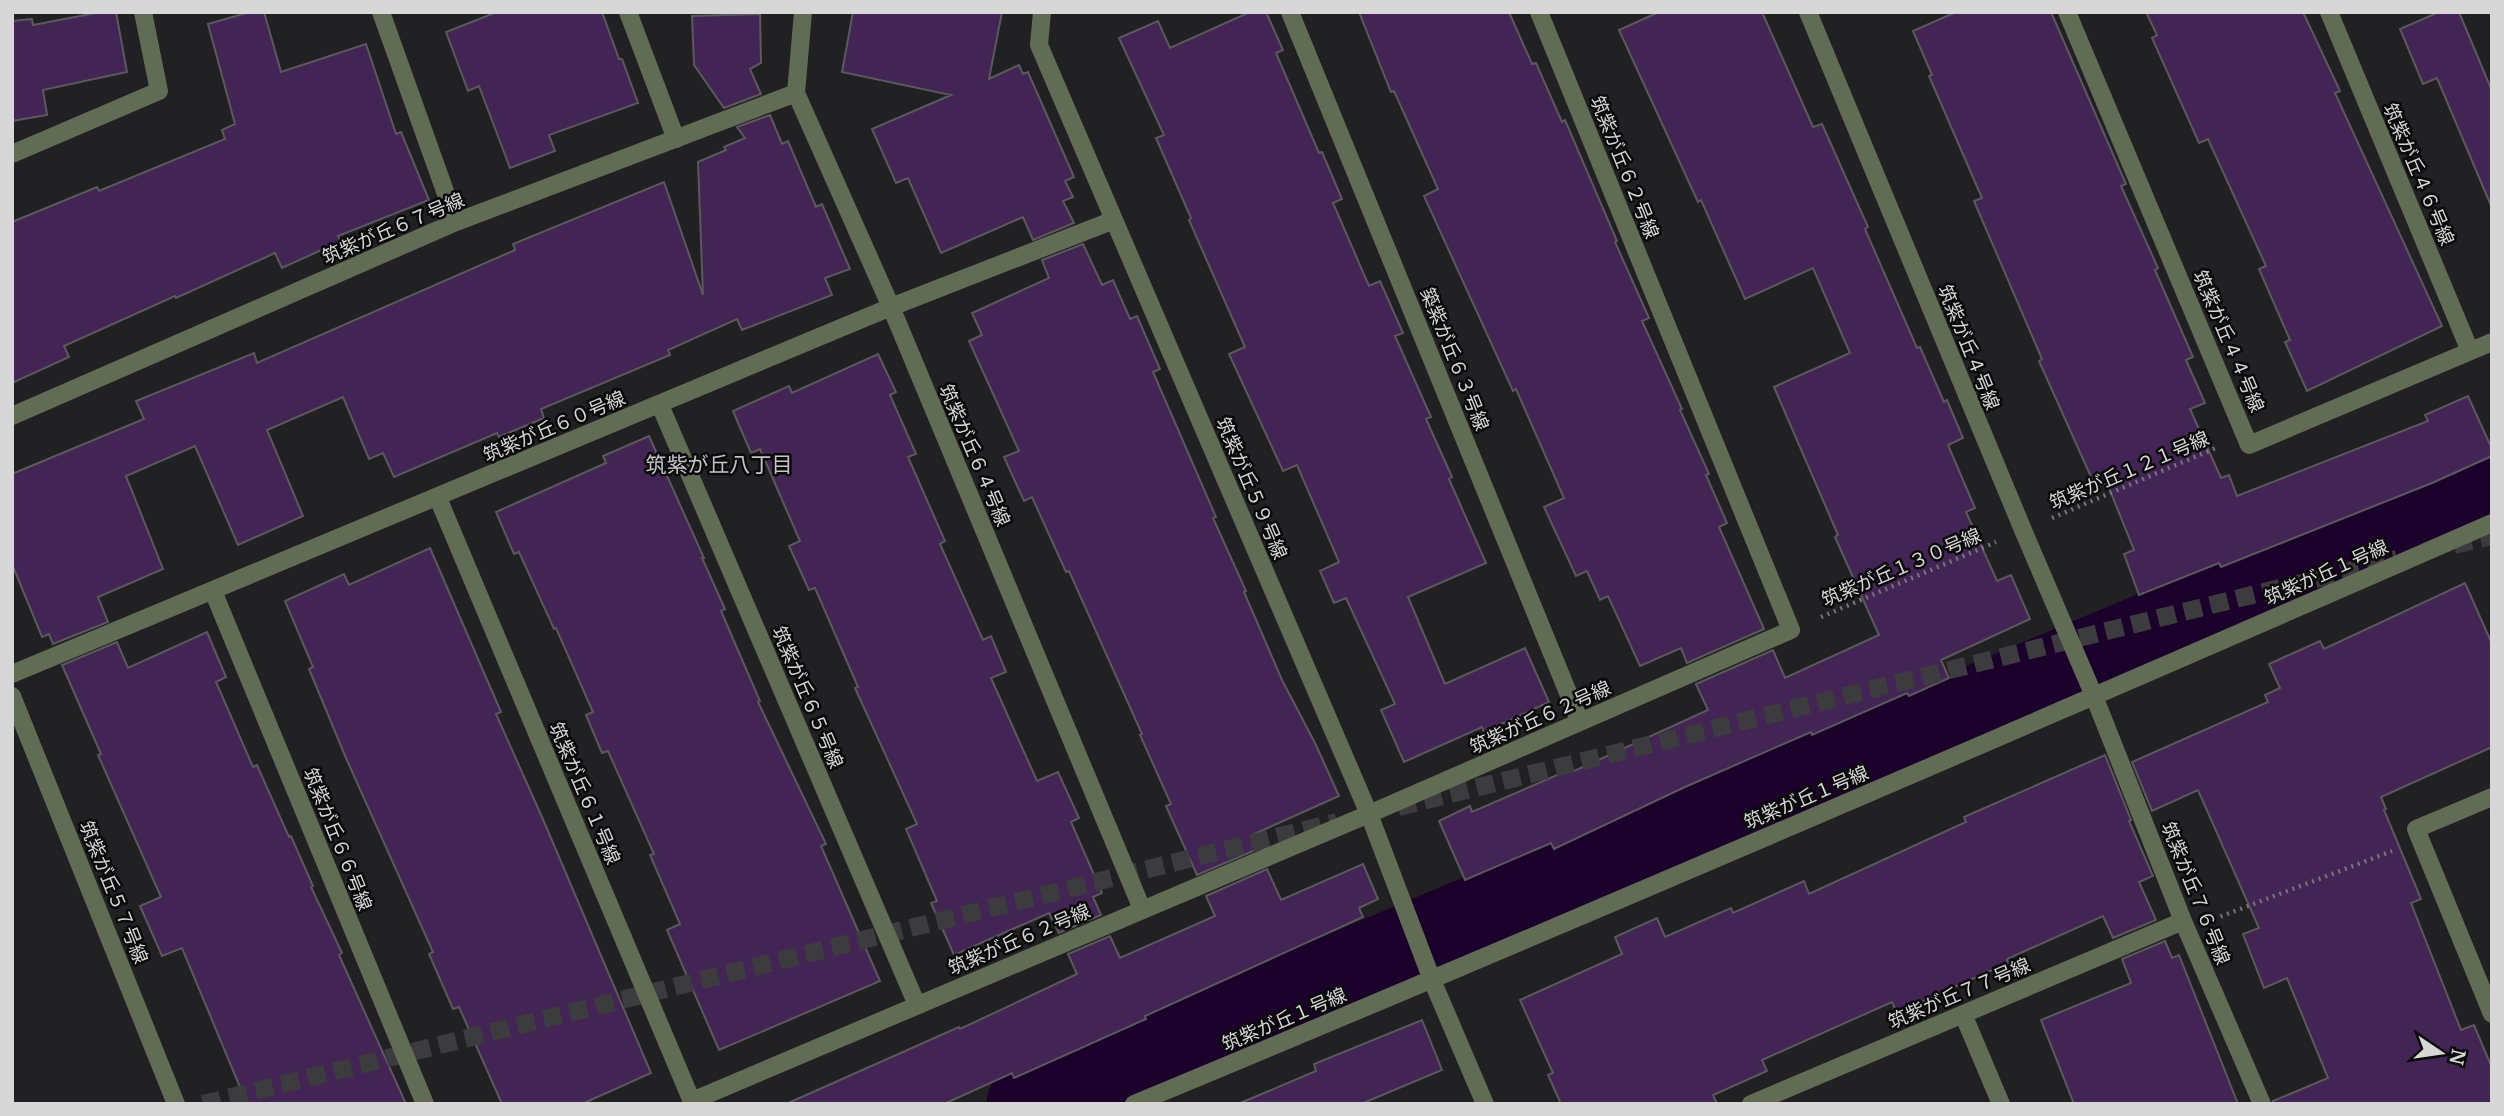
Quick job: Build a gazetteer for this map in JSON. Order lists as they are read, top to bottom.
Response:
{
  "streets": {
    "street": [
      "筑紫が丘６２号線",
      "筑紫が丘４６号線",
      "筑紫が丘６７号線",
      "筑紫が丘４４号線",
      "筑紫が丘４号線",
      "築紫が丘６３号線",
      "筑紫が丘６０号線",
      "筑紫が丘６４号線",
      "筑紫が丘５９号線",
      "筑紫が丘１号線",
      "筑紫が丘６５号線",
      "筑紫が丘６１号線",
      "筑紫が丘６６号線",
      "筑紫が丘５７号線",
      "筑紫が丘７６号線",
      "筑紫が丘７７号線"
    ],
    "path": ["筑紫が丘１２１号線", "筑紫が丘１３０号線"]
  },
  "crossings": [
    ["筑紫が丘６２号線", "築紫が丘６３号線"],
    ["筑紫が丘６２号線", "筑紫が丘６４号線"],
    ["筑紫が丘６２号線", "筑紫が丘５９号線"],
    ["筑紫が丘６２号線", "筑紫が丘１３０号線"],
    ["筑紫が丘６２号線", "筑紫が丘６５号線"],
    ["筑紫が丘６２号線", "筑紫が丘６１号線"],
    ["筑紫が丘４６号線", "筑紫が丘４４号線"],
    ["筑紫が丘６７号線", "筑紫が丘６４号線"],
    ["筑紫が丘４４号線", "筑紫が丘１２１号線"],
    ["筑紫が丘４号線", "筑紫が丘１２１号線"],
    ["筑紫が丘４号線", "筑紫が丘１３０号線"],
    ["筑紫が丘４号線", "筑紫が丘１号線"],
    ["筑紫が丘４号線", "筑紫が丘７６号線"],
    ["筑紫が丘６０号線", "筑紫が丘６４号線"],
    ["筑紫が丘６０号線", "筑紫が丘５９号線"],
    ["筑紫が丘６０号線", "筑紫が丘６５号線"],
    ["筑紫が丘６０号線", "筑紫が丘６１号線"],
    ["筑紫が丘６０号線", "筑紫が丘６６号線"],
    ["筑紫が丘１２１号線", "筑紫が丘１３０号線"],
    ["筑紫が丘５９号線", "筑紫が丘１号線"],
    ["筑紫が丘１号線", "筑紫が丘７６号線"],
    ["筑紫が丘７６号線", "筑紫が丘７７号線"]
  ],
  "districts": ["筑紫が丘八丁目"],
  "north": "right"
}
